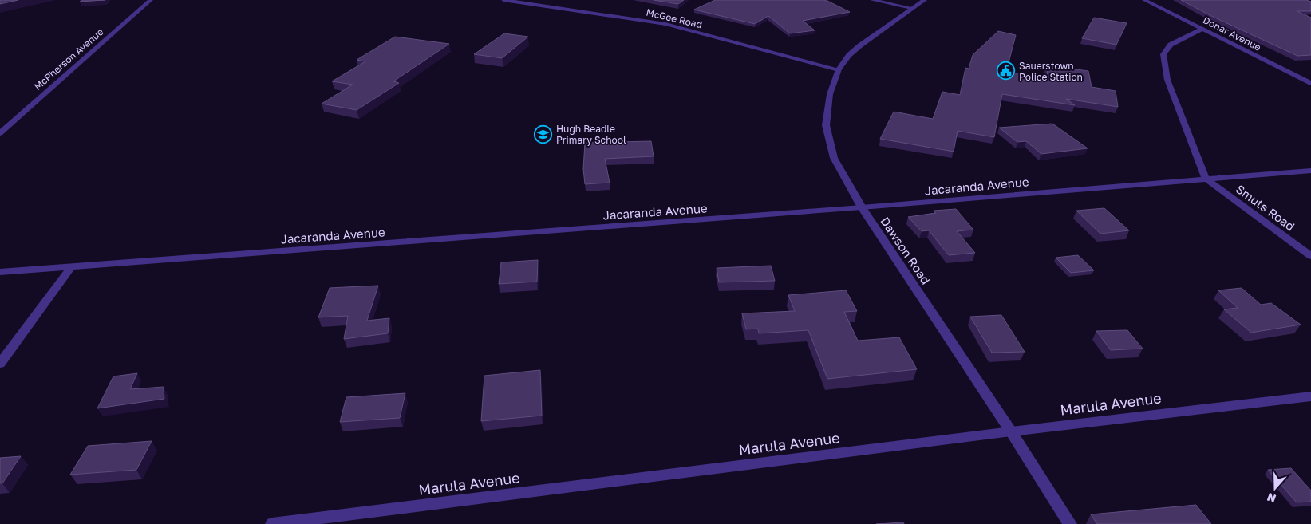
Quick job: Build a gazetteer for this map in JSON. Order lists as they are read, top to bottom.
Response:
{
  "streets": {
    "street": [
      "McGee Road",
      "Donar Avenue",
      "McPherson Avenue",
      "Jacaranda Avenue",
      "Smuts Road",
      "Dawson Road",
      "Marula Avenue"
    ]
  },
  "crossings": [
    ["McGee Road", "Dawson Road"],
    ["Jacaranda Avenue", "Smuts Road"],
    ["Jacaranda Avenue", "Dawson Road"],
    ["Dawson Road", "Marula Avenue"]
  ],
  "places": {
    "public building": ["Sauerstown Police Station"],
    "school or university": ["Hugh Beadle Primary School"]
  },
  "north": "bottom"
}
